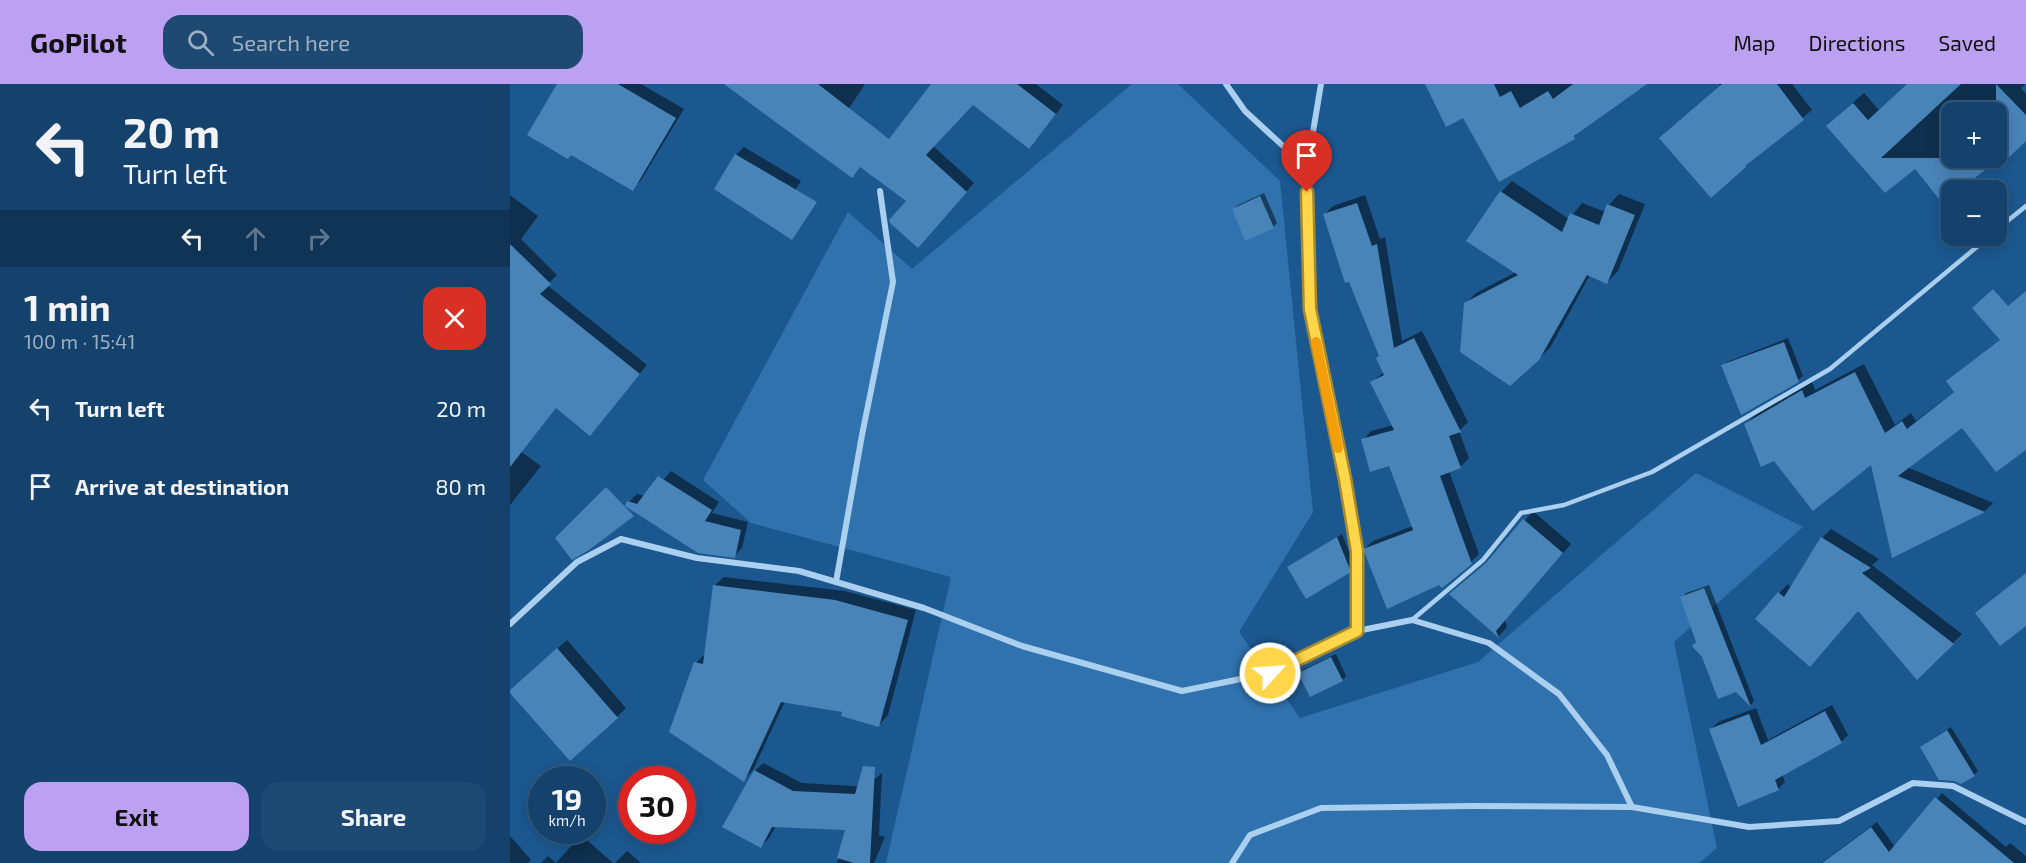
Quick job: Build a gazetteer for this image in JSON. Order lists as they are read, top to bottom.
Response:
{
  "page": {
    "header": "GoPilot",
    "search": "Search here",
    "nav": ["Map", "Directions", "Saved"],
    "turn": ["20 m", "Turn left"],
    "map_buttons": ["+", "−"],
    "heading": ["1 min", "100 m · 15:41"],
    "list": [
      {
        "name": "Turn left",
        "value": "20 m"
      },
      {
        "name": "Arrive at destination",
        "value": "80 m"
      }
    ],
    "speed": "19 km/h",
    "limit": "30",
    "buttons": ["Exit", "Share"]
  }
}
